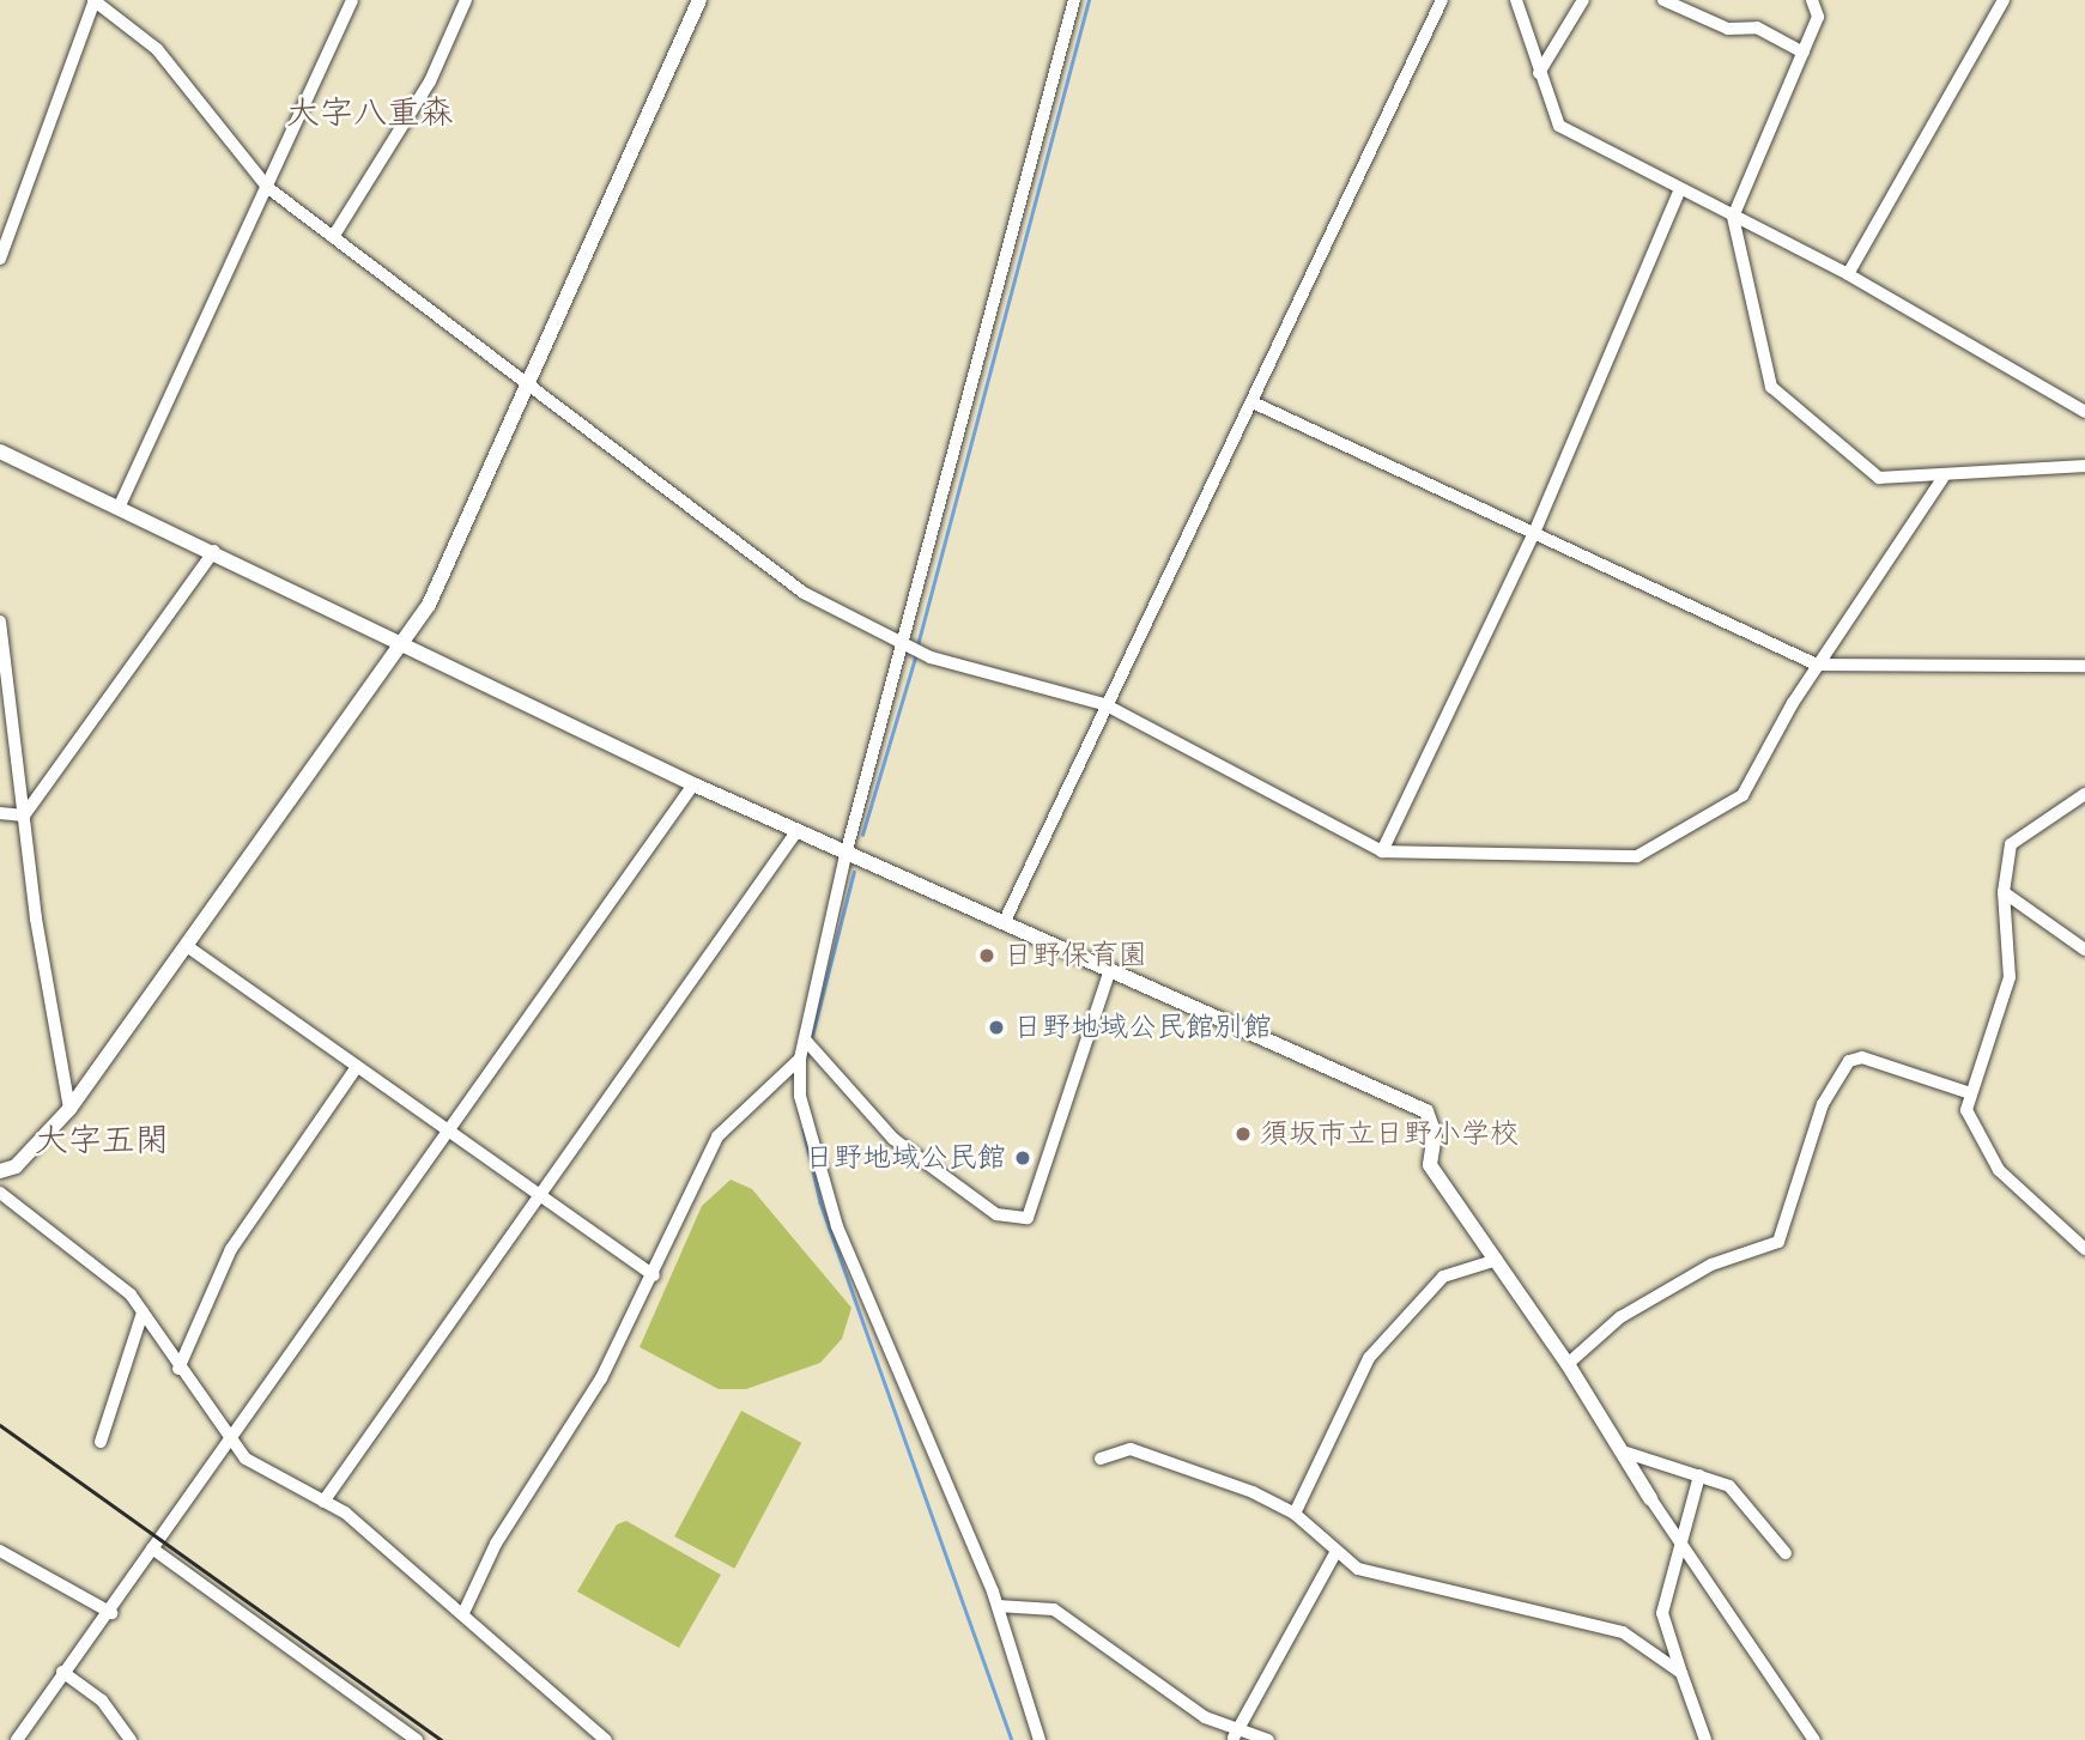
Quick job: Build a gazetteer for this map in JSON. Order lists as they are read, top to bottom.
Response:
{
  "districts": ["大字八重森", "大字五閑"],
  "places": [
    "日野保育園",
    "日野地域公民館別館",
    "須坂市立日野小学校",
    "日野地域公民館"
  ]
}
